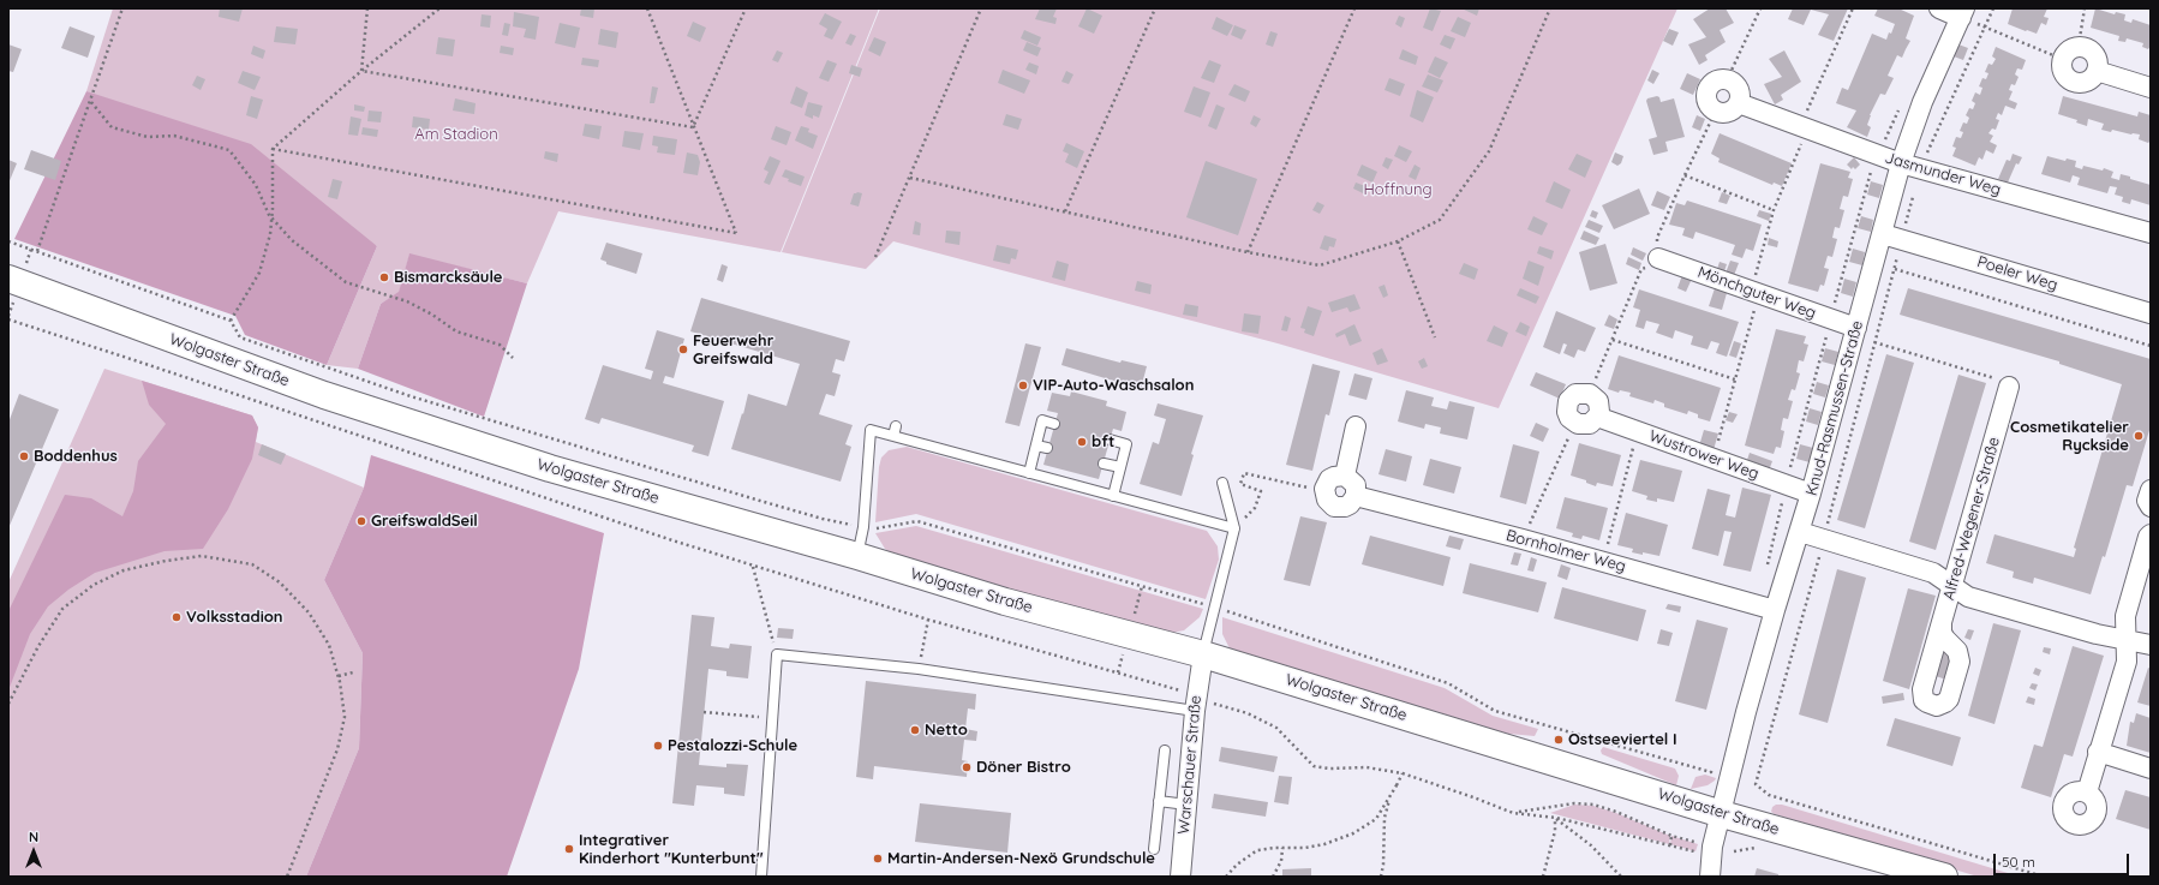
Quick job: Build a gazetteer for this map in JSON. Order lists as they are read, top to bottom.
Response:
{
  "streets": {
    "main road": ["Wolgaster Straße"],
    "street": [
      "Jasmunder Weg",
      "Poeler Weg",
      "Mönchguter Weg",
      "Knud-Rasmussen-Straße",
      "Wustrower Weg",
      "Alfred-Wegener-Straße",
      "Bornholmer Weg",
      "Warschauer Straße"
    ]
  },
  "crossings": [
    ["Jasmunder Weg", "Knud-Rasmussen-Straße"],
    ["Poeler Weg", "Knud-Rasmussen-Straße"],
    ["Mönchguter Weg", "Knud-Rasmussen-Straße"],
    ["Wolgaster Straße", "Knud-Rasmussen-Straße"],
    ["Wolgaster Straße", "Warschauer Straße"],
    ["Knud-Rasmussen-Straße", "Wustrower Weg"],
    ["Knud-Rasmussen-Straße", "Bornholmer Weg"]
  ],
  "parks": ["Am Stadion", "Hoffnung"],
  "places": [
    "Bismarcksäule",
    "Feuerwehr Greifswald",
    "VIP-Auto-Waschsalon",
    "Cosmetikatelier Ryckside",
    "bft",
    "Boddenhus",
    "GreifswaldSeil",
    "Volksstadion",
    "Netto",
    "Ostseeviertel I",
    "Pestalozzi-Schule",
    "Döner Bistro",
    "Integrativer Kinderhort \"Kunterbunt\"",
    "Martin-Andersen-Nexö Grundschule"
  ],
  "scale_bar": "50 m",
  "north": "top"
}
